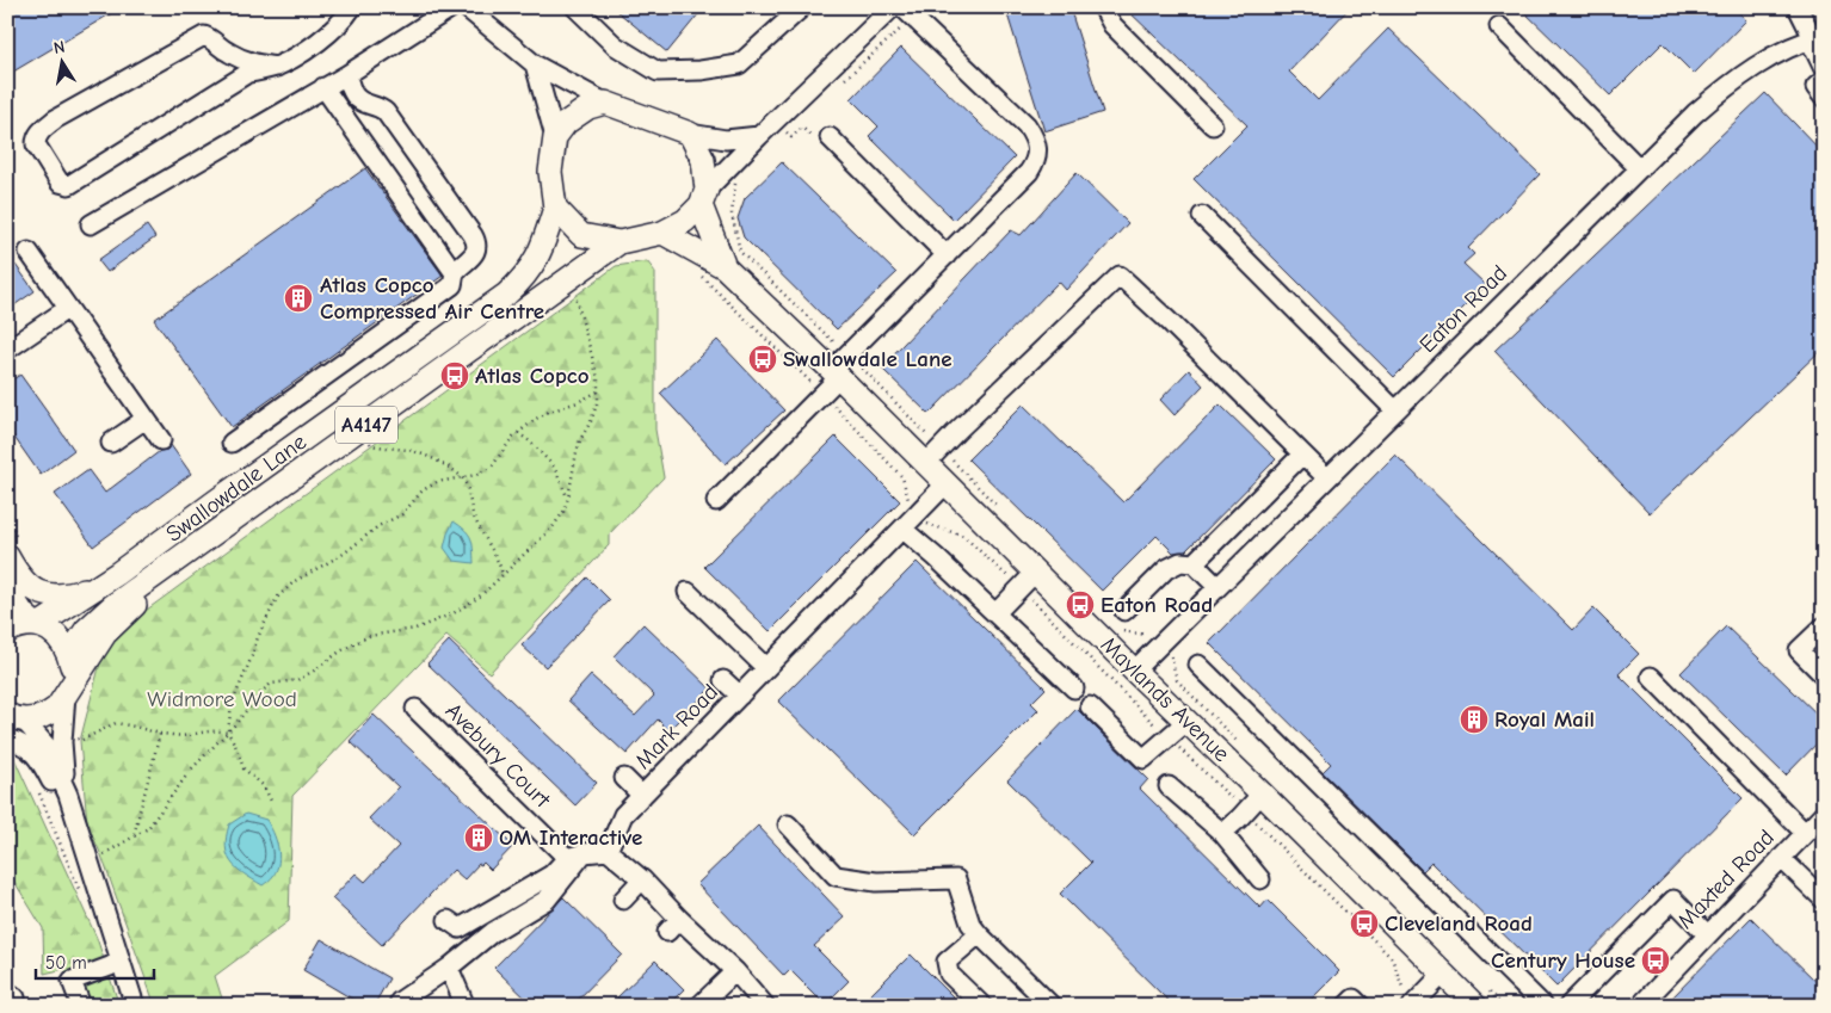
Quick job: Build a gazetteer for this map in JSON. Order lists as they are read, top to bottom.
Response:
{
  "streets": {
    "main road": ["A4147", "Swallowdale Lane", "Maylands Avenue"],
    "street": [
      "Eaton Road",
      "Mark Road",
      "Avebury Court",
      "Maxted Road"
    ]
  },
  "crossings": [
    ["Eaton Road", "Maylands Avenue"],
    ["Swallowdale Lane", "Maylands Avenue"],
    ["Maylands Avenue", "Mark Road"]
  ],
  "parks": ["Widmore Wood"],
  "places": {
    "building": ["Atlas Copco Compressed Air Centre", "Royal Mail", "OM Interactive"],
    "bus stop": [
      "Swallowdale Lane",
      "Atlas Copco",
      "Eaton Road",
      "Cleveland Road",
      "Century House"
    ]
  },
  "scale_bar": "50 m",
  "north": "top"
}
